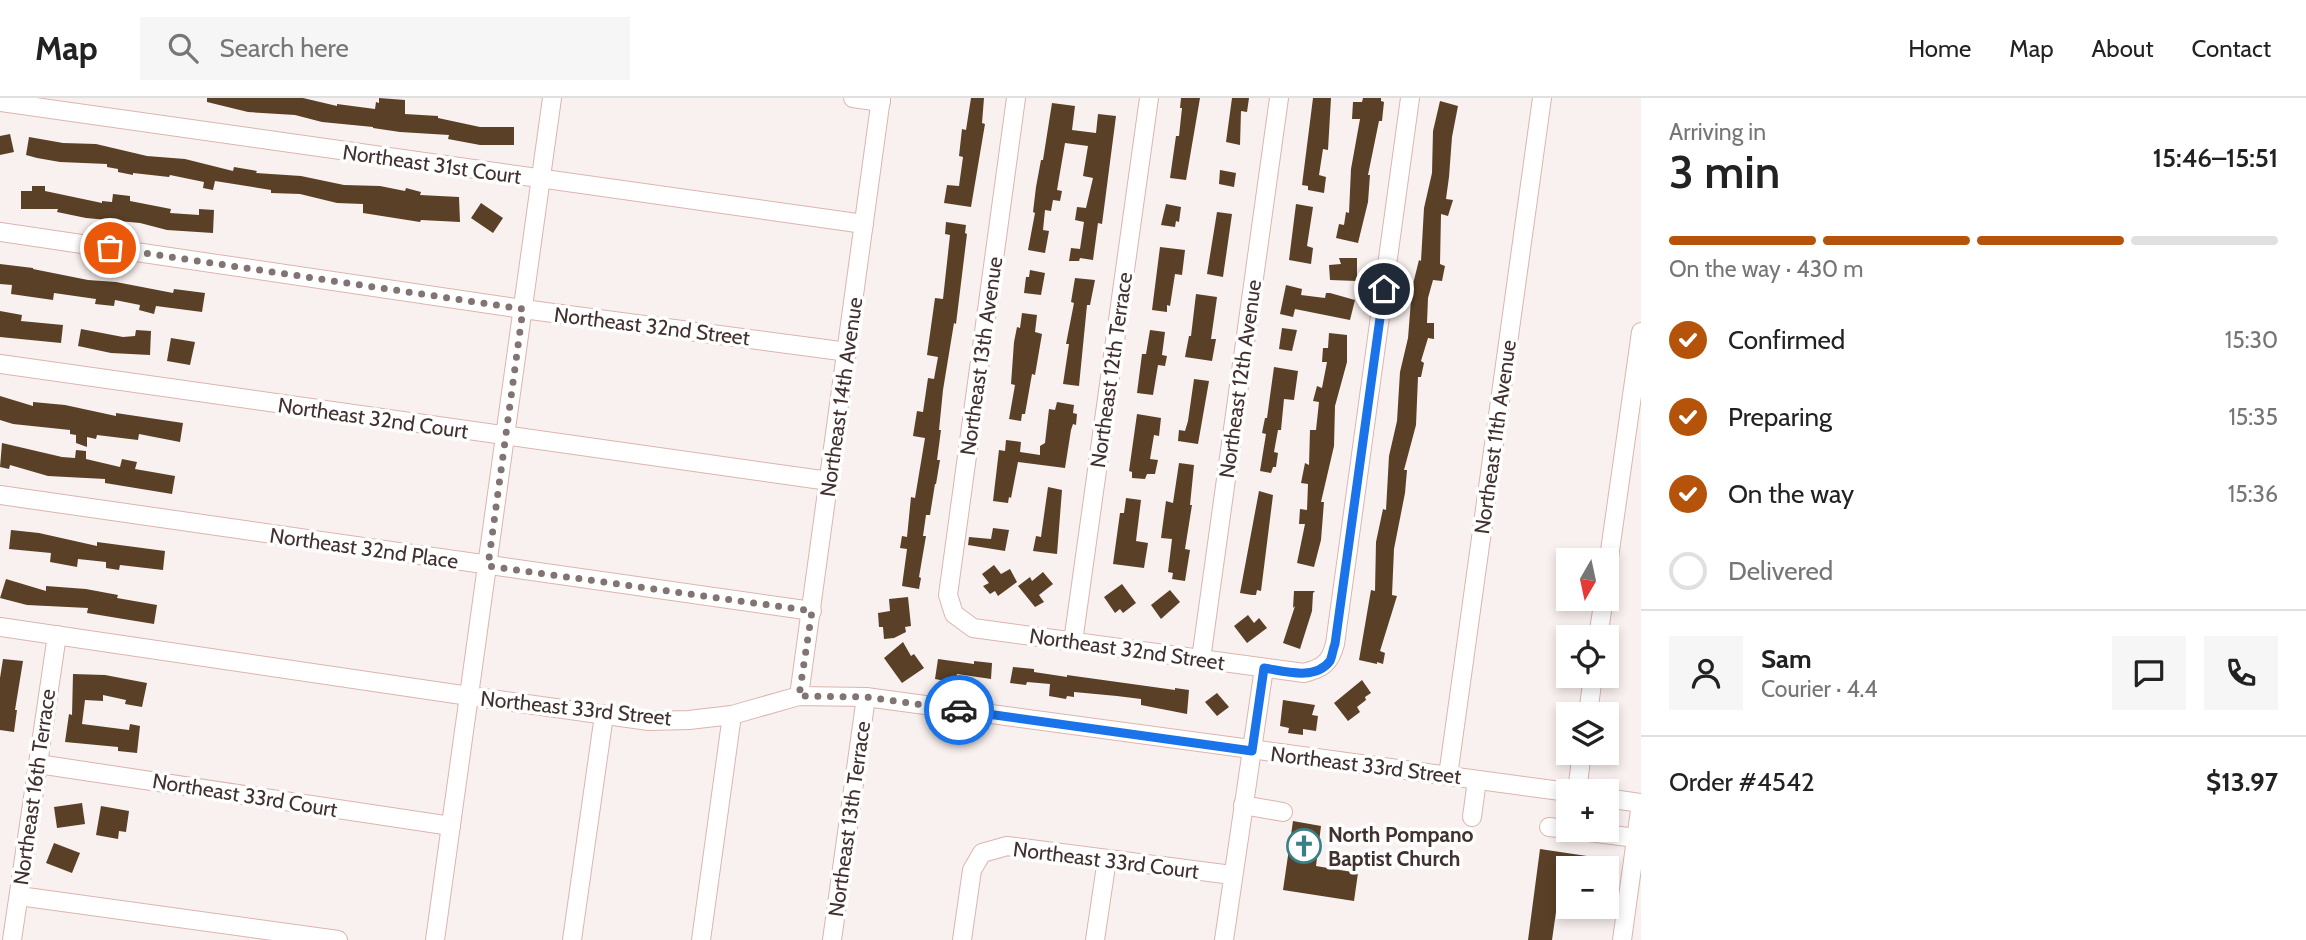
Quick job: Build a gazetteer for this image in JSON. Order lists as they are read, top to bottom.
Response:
{
  "streets": {
    "street": [
      "Northeast 31st Court",
      "Northeast 32nd Street",
      "Northeast 13th Avenue",
      "Northeast 12th Terrace",
      "Northeast 12th Avenue",
      "Northeast 14th Avenue",
      "Northeast 32nd Court",
      "Northeast 11th Avenue",
      "Northeast 32nd Place",
      "Northeast 33rd Street",
      "Northeast 16th Terrace",
      "Northeast 33rd Court",
      "Northeast 13th Terrace"
    ]
  },
  "crossings": [
    ["Northeast 31st Court", "Northeast 14th Avenue"],
    ["Northeast 32nd Street", "Northeast 13th Avenue"],
    ["Northeast 32nd Street", "Northeast 12th Terrace"],
    ["Northeast 32nd Street", "Northeast 12th Avenue"],
    ["Northeast 32nd Street", "Northeast 14th Avenue"],
    ["Northeast 14th Avenue", "Northeast 32nd Court"],
    ["Northeast 14th Avenue", "Northeast 32nd Place"],
    ["Northeast 14th Avenue", "Northeast 33rd Street"],
    ["Northeast 11th Avenue", "Northeast 33rd Street"],
    ["Northeast 33rd Street", "Northeast 16th Terrace"],
    ["Northeast 33rd Street", "Northeast 13th Terrace"],
    ["Northeast 16th Terrace", "Northeast 33rd Court"]
  ],
  "places": {
    "church": ["North Pompano Baptist Church"]
  },
  "north": "bottom",
  "page": {
    "header": "Map",
    "search": "Search here",
    "nav": [
      "Home",
      "Map",
      "About",
      "Contact"
    ],
    "heading": ["3 min", "Arriving in", "15:46–15:51"],
    "panel": [
      "Sam",
      "Courier · 4.4",
      "Order #4542",
      "$13.97"
    ],
    "bar": "On the way · 430 m",
    "list": [
      ["Confirmed", "15:30"],
      ["Preparing", "15:35"],
      ["On the way", "15:36"],
      "Delivered"
    ],
    "map_buttons": ["+", "−"]
  }
}
